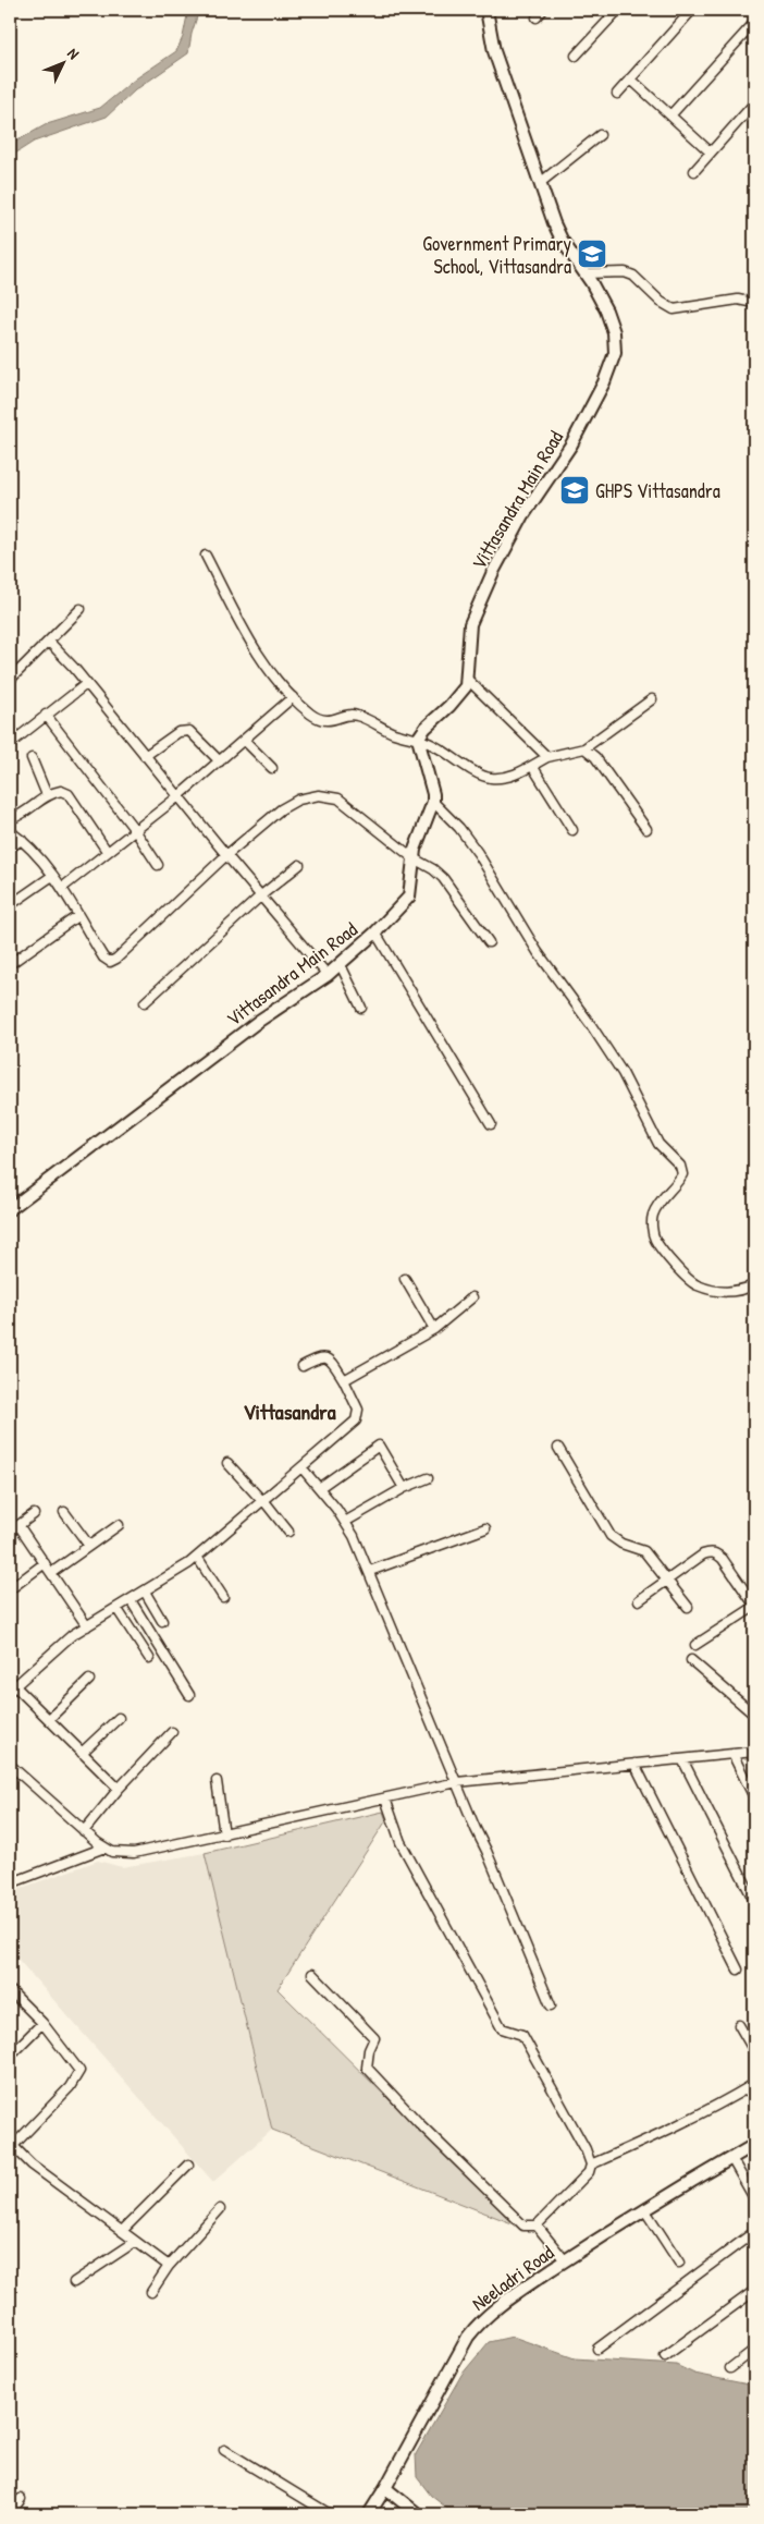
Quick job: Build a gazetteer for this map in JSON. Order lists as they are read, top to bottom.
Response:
{
  "streets": {
    "street": ["Vittasandra Main Road", "Neeladri Road"]
  },
  "districts": ["Vittasandra"],
  "places": {
    "school or university": ["Government Primary School, Vittasandra", "GHPS Vittasandra"]
  },
  "north": "top right"
}
